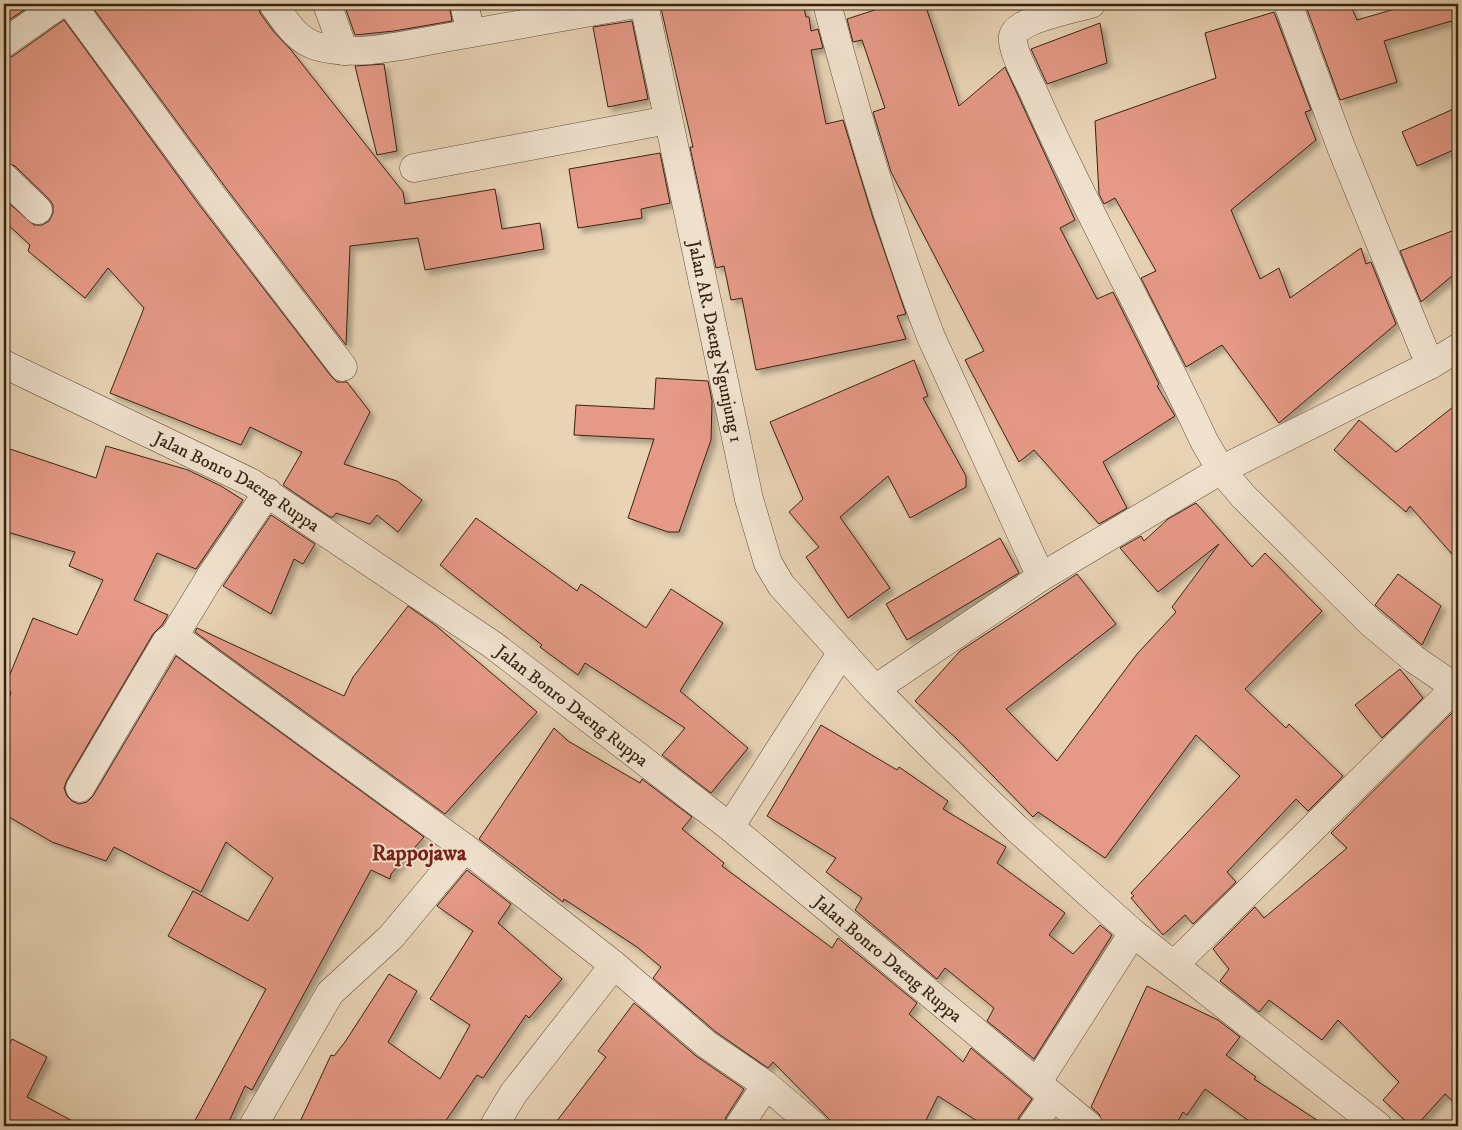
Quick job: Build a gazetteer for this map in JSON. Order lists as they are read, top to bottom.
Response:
{
  "streets": {
    "street": ["Jalan AR. Daeng Ngunjung 1", "Jalan Bonro Daeng Ruppa"]
  },
  "districts": ["Rappojawa"]
}
